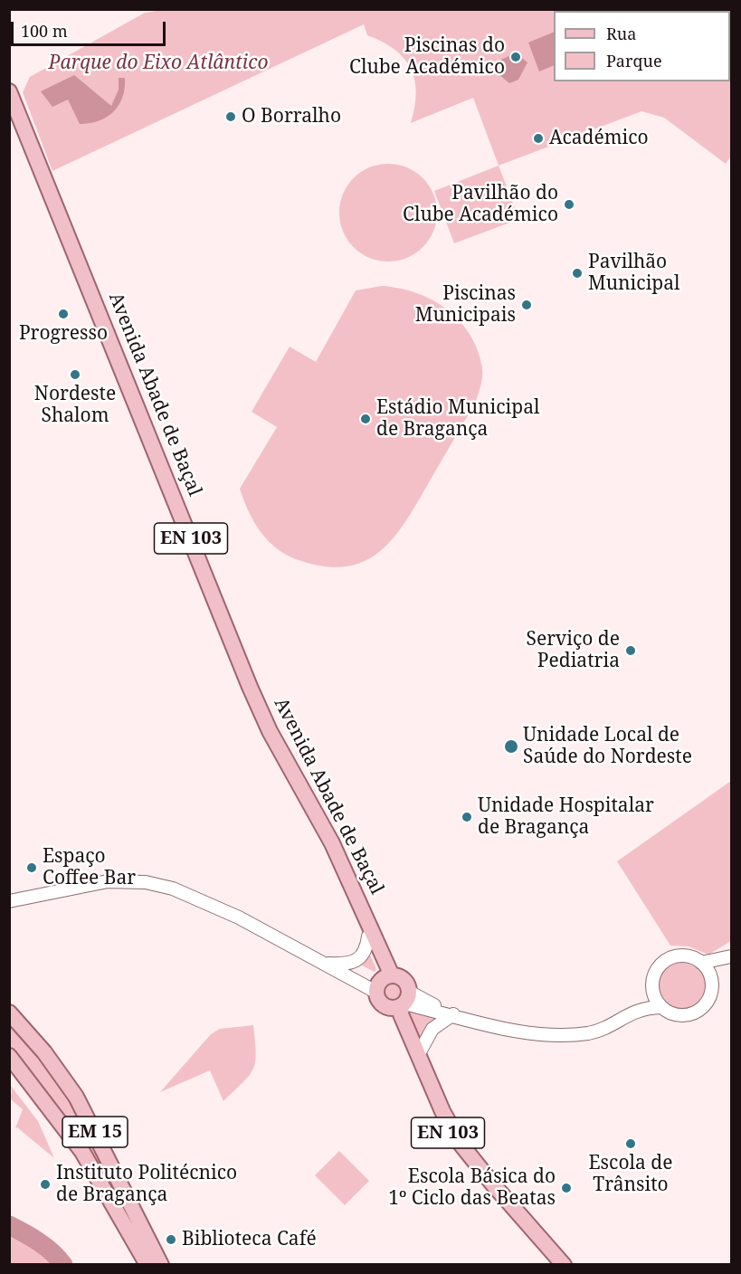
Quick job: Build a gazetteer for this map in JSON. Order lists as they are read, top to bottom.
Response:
{
  "streets": {
    "main road": ["Avenida Abade de Baçal", "EN 103", "EM 15"]
  },
  "crossings": [
    ["Avenida Abade de Baçal", "EN 103"]
  ],
  "parks": ["Parque do Eixo Atlântico"],
  "places": [
    "Piscinas do Clube Académico",
    "O Borralho",
    "Académico",
    "Pavilhão do Clube Académico",
    "Pavilhão Municipal",
    "Piscinas Municipais",
    "Progresso",
    "Nordeste Shalom",
    "Estádio Municipal de Bragança",
    "Serviço de Pediatria",
    "Unidade Local de Saúde do Nordeste",
    "Unidade Hospitalar de Bragança",
    "Espaço Coffee Bar",
    "Escola de Trânsito",
    "Instituto Politécnico de Bragança",
    "Escola Básica do 1º Ciclo das Beatas",
    "Biblioteca Café"
  ],
  "legend": ["Rua", "Parque"],
  "scale_bar": "100 m"
}
